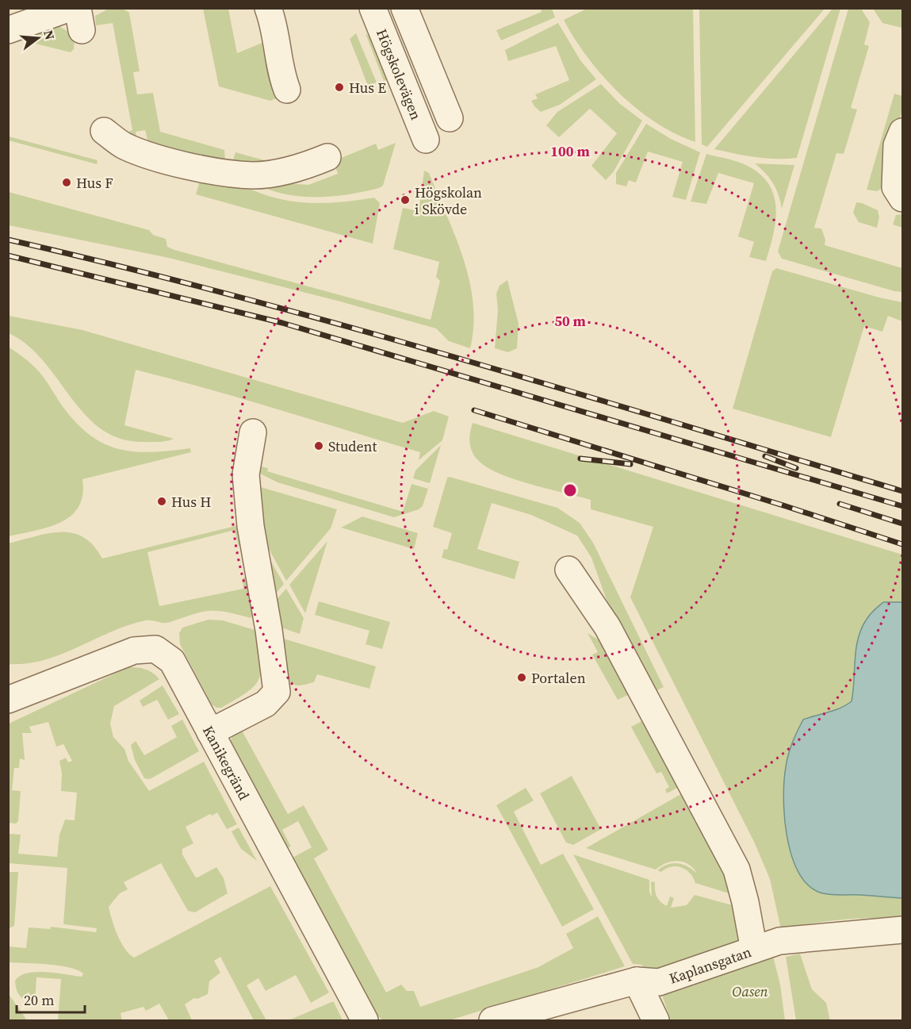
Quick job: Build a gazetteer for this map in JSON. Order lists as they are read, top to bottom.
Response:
{
  "streets": {
    "street": ["Högskolevägen", "Kanikegränd", "Kaplansgatan"]
  },
  "parks": ["Oasen"],
  "places": [
    "Hus E",
    "Hus F",
    "Högskolan i Skövde",
    "Student",
    "Hus H",
    "Portalen"
  ],
  "scale_bar": "20 m",
  "north": "right",
  "rings": ["100 m", "50 m"]
}
